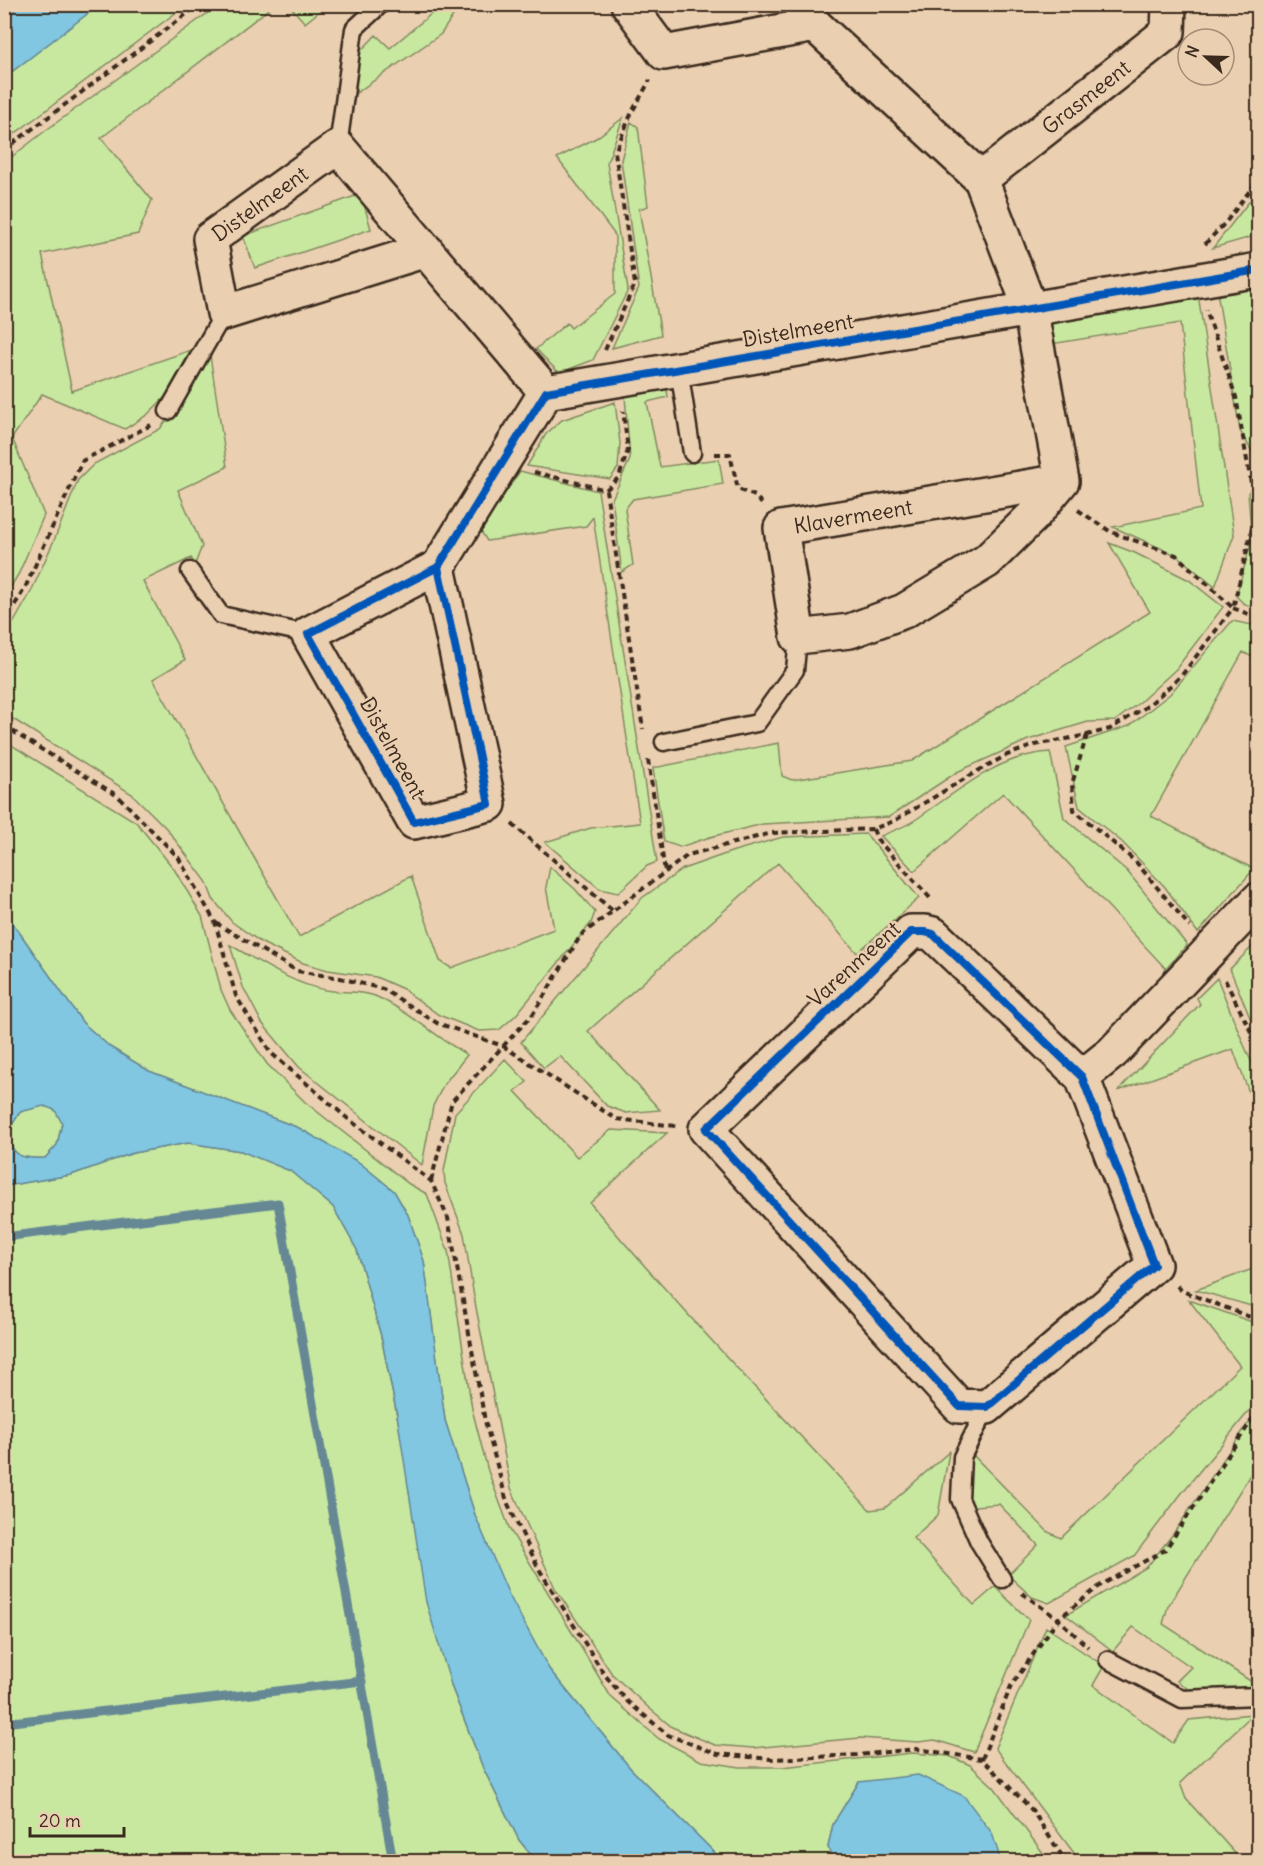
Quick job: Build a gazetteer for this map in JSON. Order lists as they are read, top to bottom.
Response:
{
  "streets": {
    "street": [
      "Grasmeent",
      "Distelmeent",
      "Klavermeent",
      "Varenmeent"
    ]
  },
  "scale_bar": "20 m",
  "north": "left"
}
